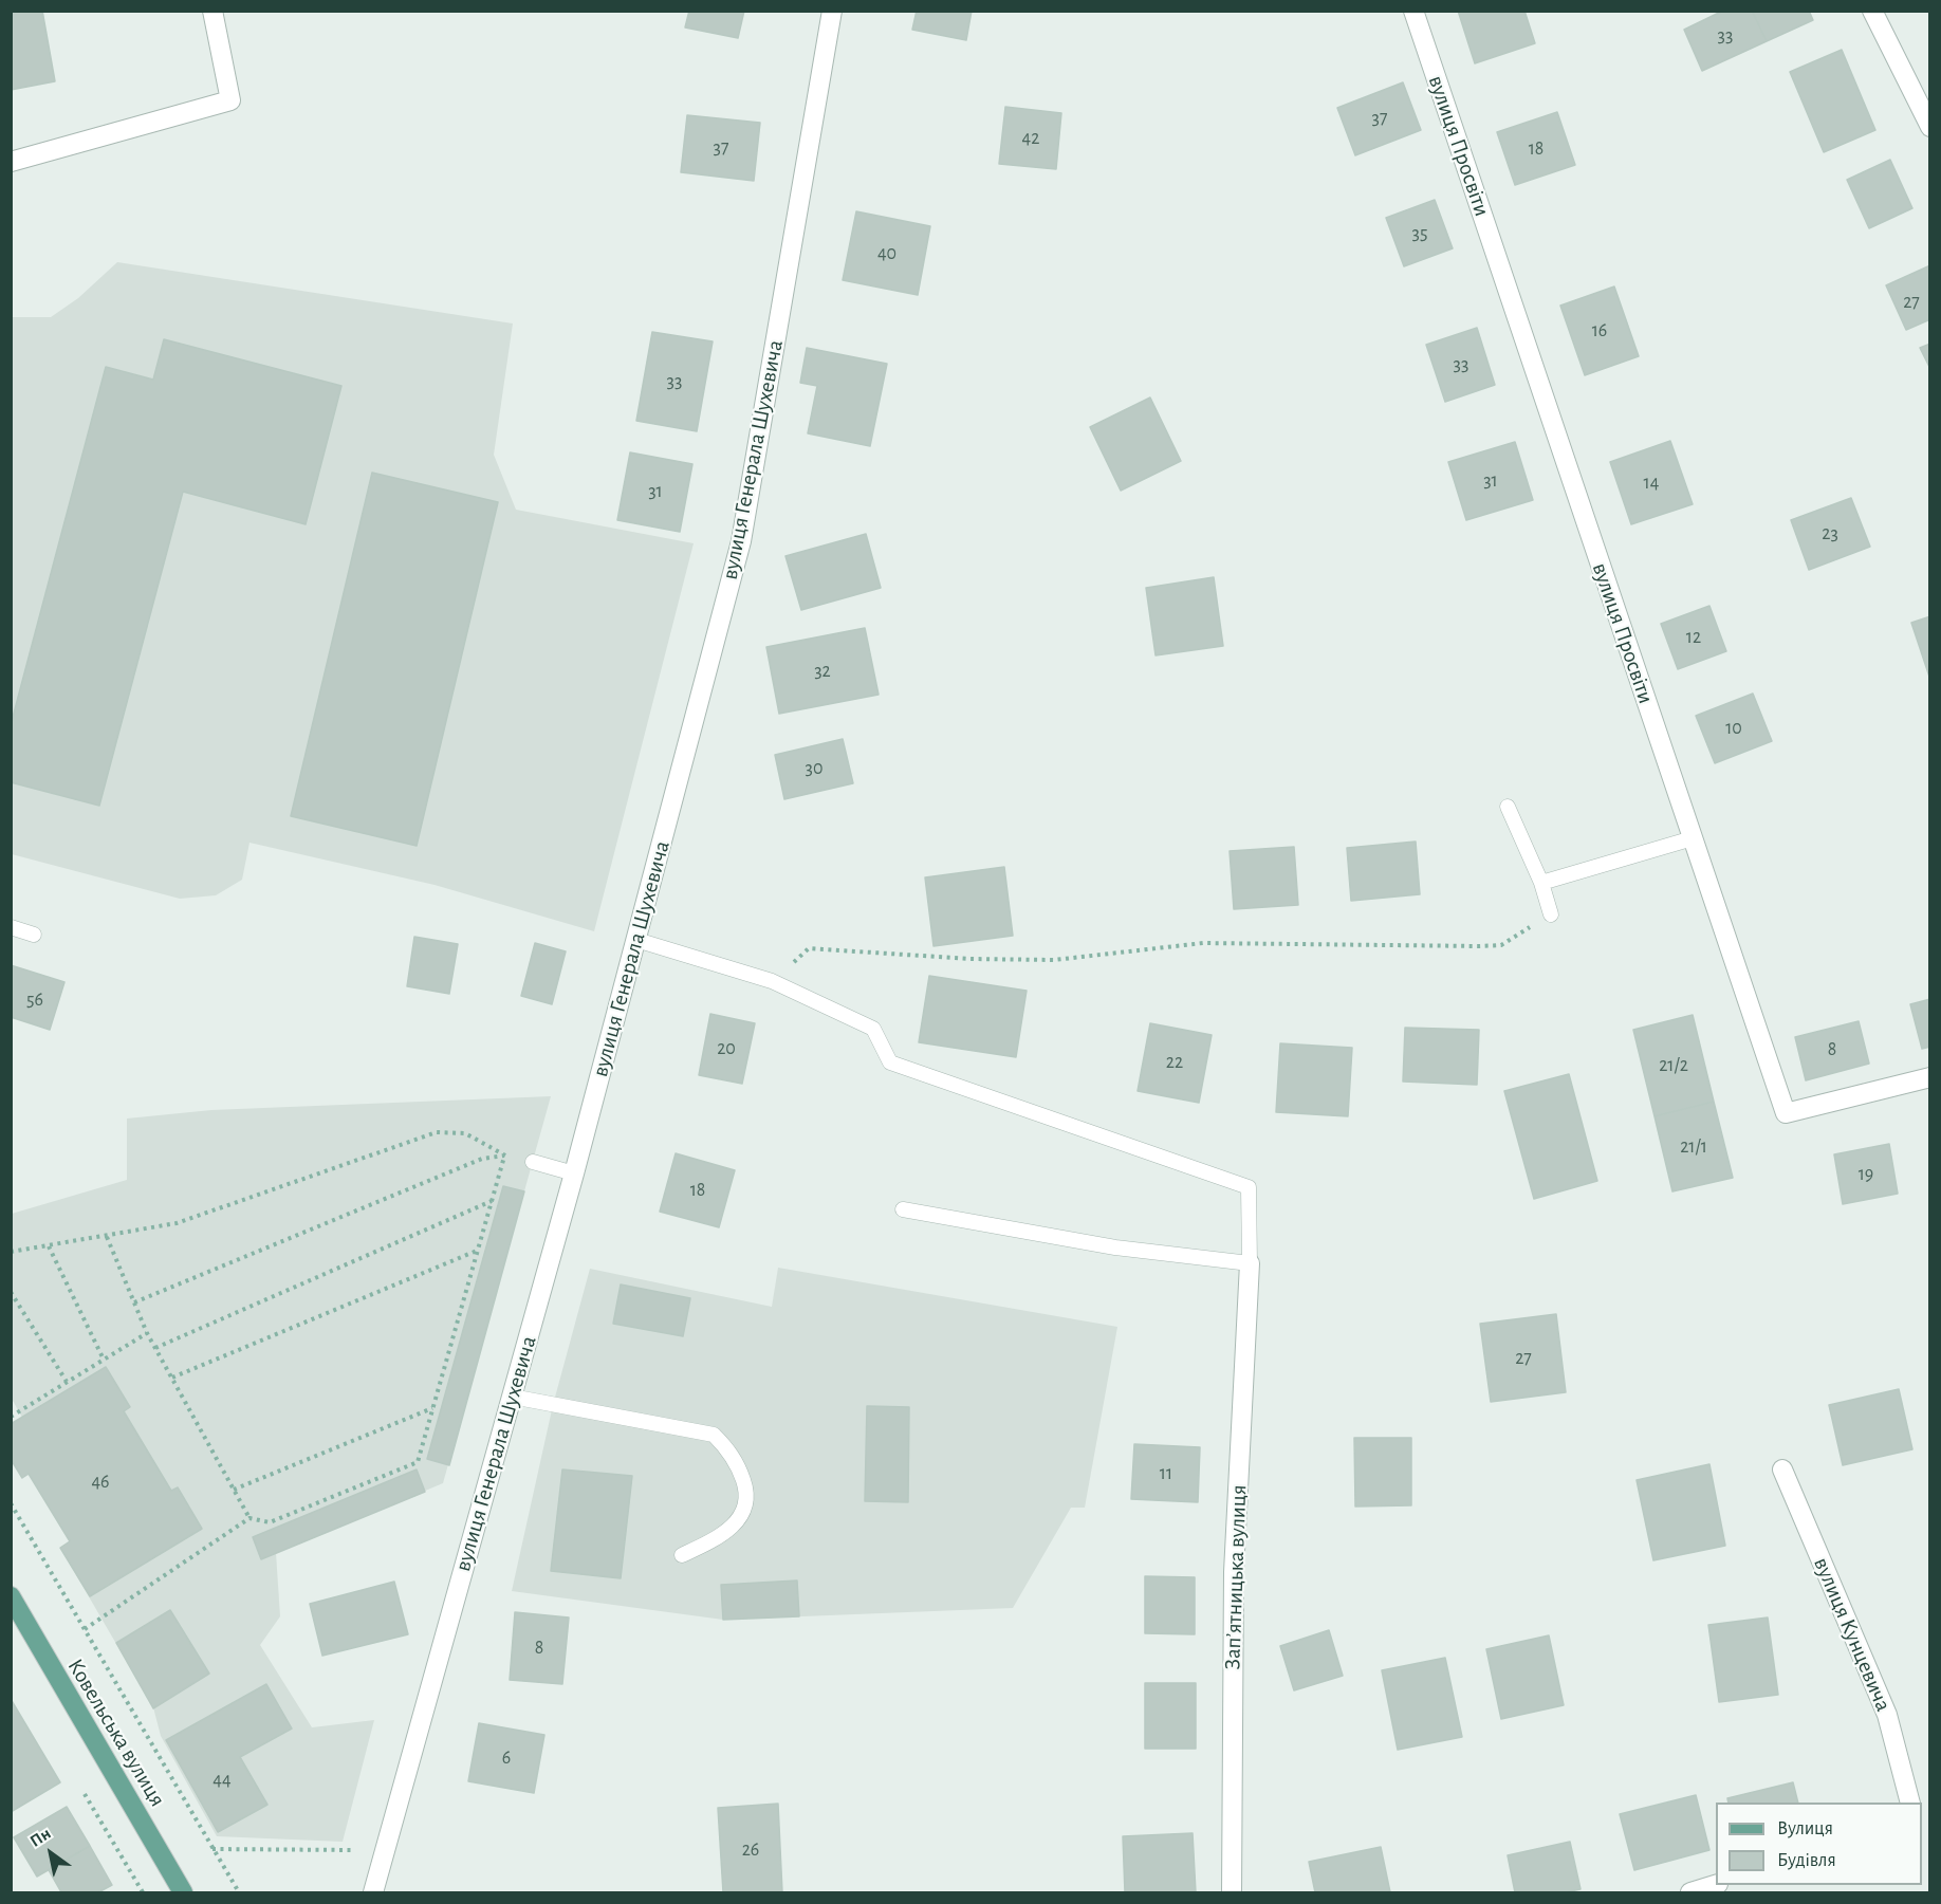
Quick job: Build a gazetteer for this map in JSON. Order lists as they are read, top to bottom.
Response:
{
  "streets": {
    "main road": ["Ковельська вулиця"],
    "street": [
      "вулиця Просвіти",
      "вулиця Генерала Шухевича",
      "Запʼятницька вулиця",
      "вулиця Кунцевича"
    ]
  },
  "house_numbers": [
    "33",
    "37",
    "42",
    "37",
    "18",
    "35",
    "40",
    "27",
    "16",
    "33",
    "33",
    "31",
    "14",
    "31",
    "23",
    "12",
    "32",
    "10",
    "30",
    "56",
    "20",
    "8",
    "22",
    "21/2",
    "21/1",
    "19",
    "18",
    "27",
    "11",
    "46",
    "8",
    "6",
    "44",
    "26"
  ],
  "legend": ["Вулиця", "Будівля"],
  "north": "top left"
}
